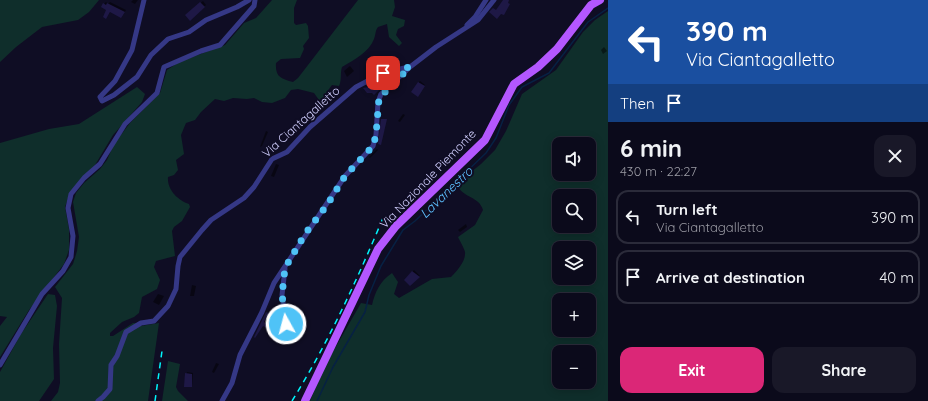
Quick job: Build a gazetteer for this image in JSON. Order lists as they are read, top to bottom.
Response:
{
  "streets": {
    "main road": ["Via Nazionale Piemonte"],
    "street": ["Via Ciantagalletto"]
  },
  "water": ["Lavanestro"],
  "page": {
    "turn": ["390 m", "Via Ciantagalletto"],
    "then": "Then",
    "heading": ["6 min", "430 m · 22:27"],
    "map_buttons": ["+", "−"],
    "list": [
      {
        "name": "Turn left",
        "note": "Via Ciantagalletto",
        "value": "390 m"
      },
      {
        "name": "Arrive at destination",
        "value": "40 m"
      }
    ],
    "buttons": ["Exit", "Share"]
  }
}
